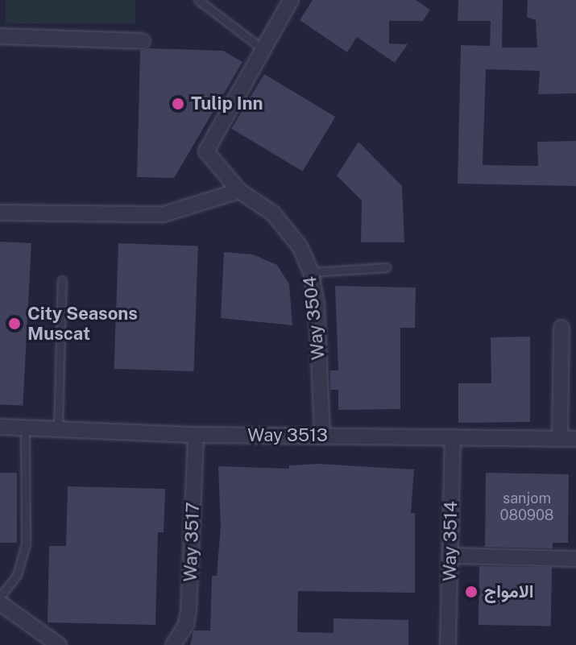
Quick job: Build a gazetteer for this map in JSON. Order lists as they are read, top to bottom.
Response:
{
  "streets": {
    "street": [
      "Way 3504",
      "Way 3513",
      "Way 3514",
      "Way 3517"
    ]
  },
  "crossings": [
    ["Way 3504", "Way 3513"],
    ["Way 3513", "Way 3514"],
    ["Way 3513", "Way 3517"]
  ],
  "places": ["Tulip Inn", "City Seasons Muscat", "الامواج"],
  "house_numbers": ["sanjom 080908"]
}
